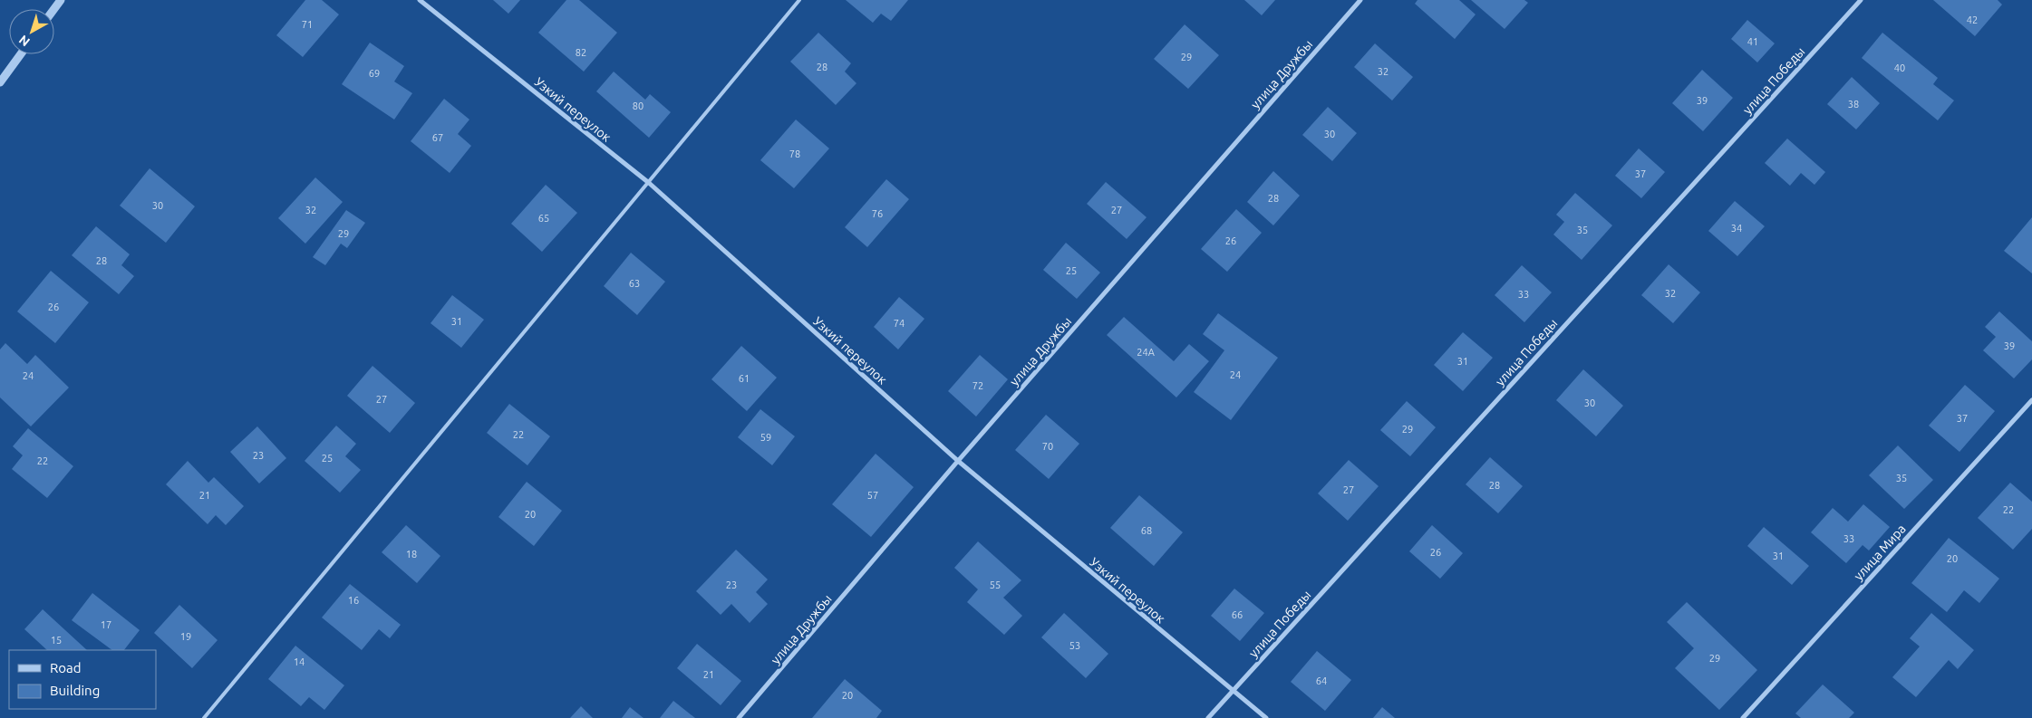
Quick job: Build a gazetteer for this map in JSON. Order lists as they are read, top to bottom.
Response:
{
  "streets": {
    "street": [
      "улица Дружбы",
      "улица Победы",
      "Узкий переулок",
      "улица Мира"
    ]
  },
  "crossings": [
    ["улица Дружбы", "Узкий переулок"],
    ["улица Победы", "Узкий переулок"]
  ],
  "house_numbers": [
    "42",
    "71",
    "41",
    "82",
    "29",
    "28",
    "40",
    "32",
    "69",
    "39",
    "38",
    "80",
    "30",
    "67",
    "78",
    "37",
    "28",
    "30",
    "32",
    "27",
    "76",
    "65",
    "34",
    "35",
    "29",
    "26",
    "28",
    "25",
    "63",
    "32",
    "33",
    "26",
    "31",
    "74",
    "39",
    "24А",
    "31",
    "24",
    "24",
    "61",
    "72",
    "27",
    "30",
    "37",
    "29",
    "22",
    "59",
    "70",
    "23",
    "25",
    "22",
    "35",
    "28",
    "27",
    "21",
    "57",
    "22",
    "20",
    "68",
    "33",
    "26",
    "18",
    "31",
    "20",
    "23",
    "55",
    "16",
    "66",
    "17",
    "19",
    "15",
    "53",
    "29",
    "14",
    "21",
    "64",
    "20"
  ],
  "legend": ["Road", "Building"],
  "north": "bottom left"
}
